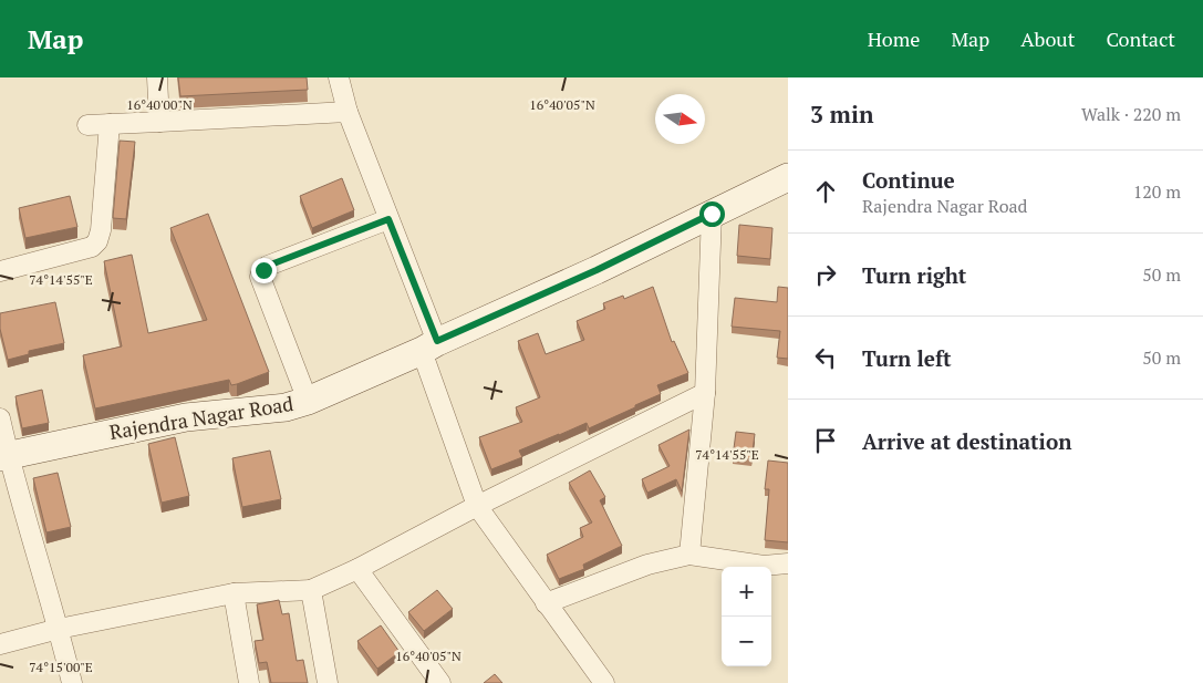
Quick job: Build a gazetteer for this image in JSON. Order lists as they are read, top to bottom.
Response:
{
  "streets": {
    "street": ["Rajendra Nagar Road"]
  },
  "north": "right",
  "page": {
    "header": "Map",
    "nav": [
      "Home",
      "Map",
      "About",
      "Contact"
    ],
    "heading": ["3 min", "Walk · 220 m"],
    "list": [
      ["Continue", "Rajendra Nagar Road", "120 m"],
      ["Turn right", "50 m"],
      ["Turn left", "50 m"],
      "Arrive at destination"
    ],
    "map_buttons": ["+", "−"]
  },
  "coordinates": [
    "16°40'00\"N",
    "16°40'05\"N",
    "74°14'55\"E",
    "74°15'00\"E"
  ]
}
